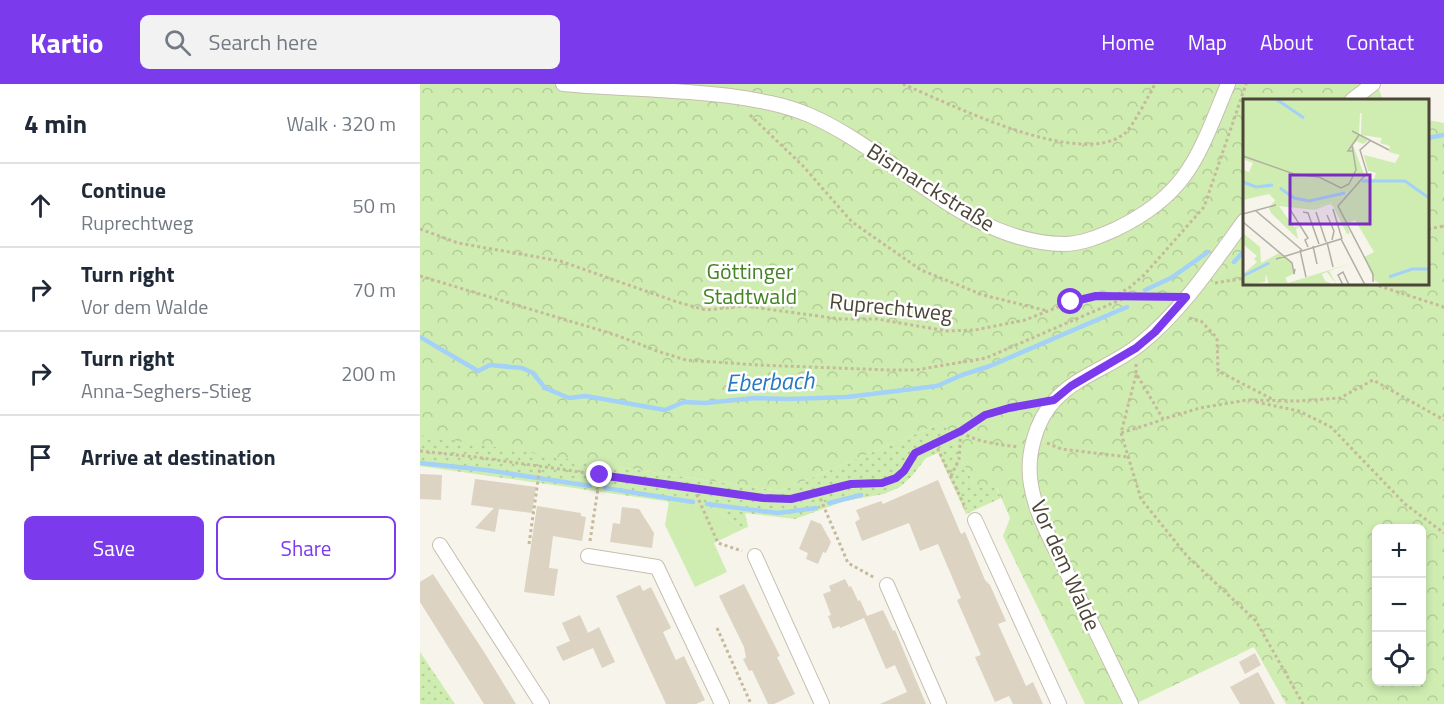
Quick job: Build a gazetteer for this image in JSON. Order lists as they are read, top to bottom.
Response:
{
  "streets": {
    "street": ["Bismarckstraße", "Vor dem Walde"],
    "path": ["Ruprechtweg"]
  },
  "crossings": [
    ["Ruprechtweg", "Vor dem Walde"]
  ],
  "water": ["Eberbach"],
  "parks": ["Göttinger Stadtwald"],
  "page": {
    "header": "Kartio",
    "search": "Search here",
    "nav": [
      "Home",
      "Map",
      "About",
      "Contact"
    ],
    "heading": ["4 min", "Walk · 320 m"],
    "list": [
      ["Continue", "Ruprechtweg", "50 m"],
      ["Turn right", "Vor dem Walde", "70 m"],
      ["Turn right", "Anna-Seghers-Stieg", "200 m"],
      "Arrive at destination"
    ],
    "buttons": ["Save", "Share"],
    "map_buttons": ["+", "−"]
  }
}
